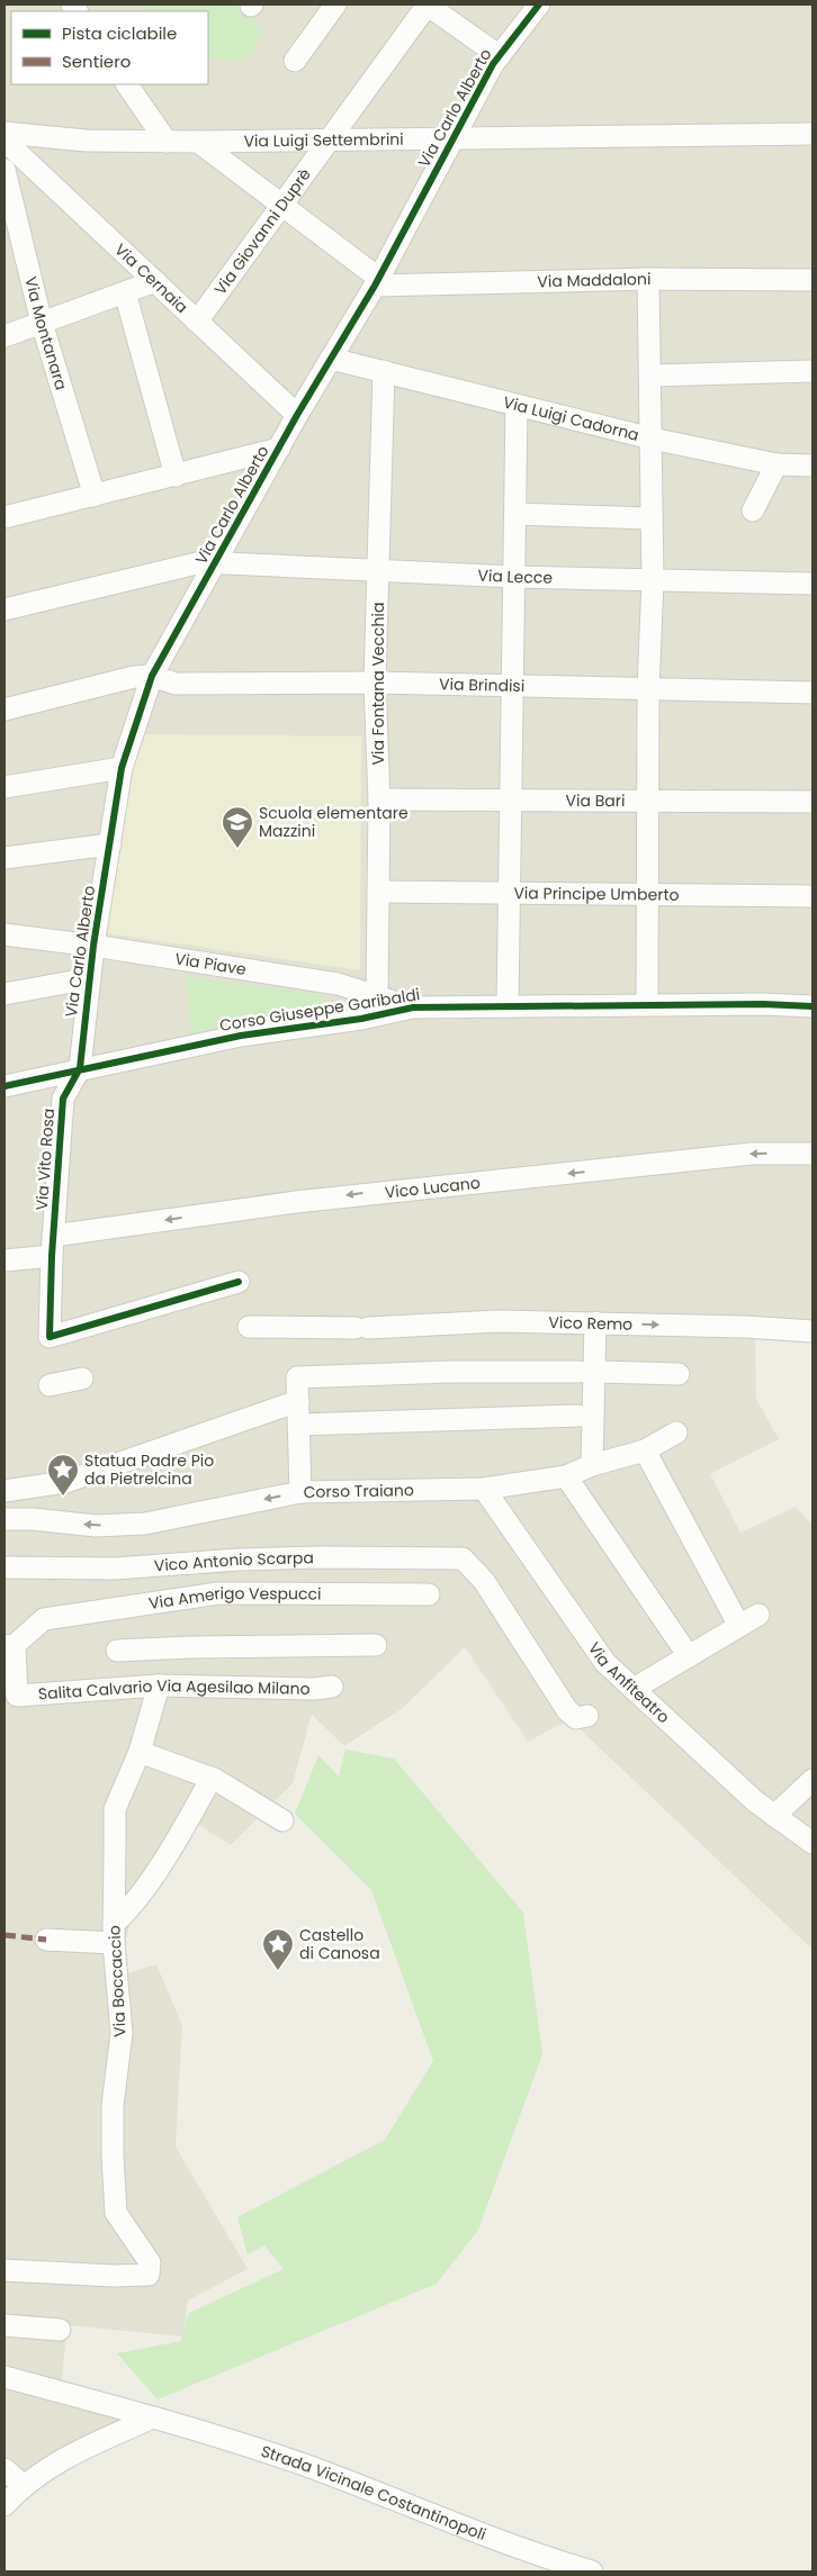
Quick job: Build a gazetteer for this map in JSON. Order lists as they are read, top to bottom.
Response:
{
  "streets": {
    "street": [
      "Via Carlo Alberto",
      "Via Luigi Settembrini",
      "Via Giovanni Duprè",
      "Via Cernaia",
      "Via Maddaloni",
      "Via Montanara",
      "Via Luigi Cadorna",
      "Via Lecce",
      "Via Fontana Vecchia",
      "Via Brindisi",
      "Via Bari",
      "Via Principe Umberto",
      "Via Piave",
      "Corso Giuseppe Garibaldi",
      "Via Vito Rosa",
      "Vico Lucano",
      "Vico Remo",
      "Corso Traiano",
      "Vico Antonio Scarpa",
      "Via Amerigo Vespucci",
      "Via Anfiteatro",
      "Salita Calvario Via Agesilao Milano",
      "Via Boccaccio",
      "Strada Vicinale Costantinopoli"
    ]
  },
  "crossings": [
    ["Via Carlo Alberto", "Via Luigi Settembrini"],
    ["Via Carlo Alberto", "Via Cernaia"],
    ["Via Carlo Alberto", "Via Maddaloni"],
    ["Via Carlo Alberto", "Via Luigi Cadorna"],
    ["Via Carlo Alberto", "Via Lecce"],
    ["Via Carlo Alberto", "Via Brindisi"],
    ["Via Carlo Alberto", "Via Piave"],
    ["Via Carlo Alberto", "Corso Giuseppe Garibaldi"],
    ["Via Carlo Alberto", "Via Vito Rosa"],
    ["Via Luigi Settembrini", "Via Giovanni Duprè"],
    ["Via Giovanni Duprè", "Via Cernaia"],
    ["Via Luigi Cadorna", "Via Fontana Vecchia"],
    ["Via Lecce", "Via Fontana Vecchia"],
    ["Via Fontana Vecchia", "Via Brindisi"],
    ["Via Fontana Vecchia", "Via Bari"],
    ["Via Fontana Vecchia", "Via Principe Umberto"],
    ["Via Fontana Vecchia", "Via Piave"],
    ["Via Piave", "Corso Giuseppe Garibaldi"],
    ["Corso Giuseppe Garibaldi", "Via Vito Rosa"],
    ["Via Vito Rosa", "Vico Lucano"],
    ["Corso Traiano", "Via Anfiteatro"],
    ["Via Amerigo Vespucci", "Salita Calvario Via Agesilao Milano"],
    ["Salita Calvario Via Agesilao Milano", "Via Boccaccio"]
  ],
  "one_way": ["Vico Lucano"],
  "places": {
    "school or university": ["Scuola elementare Mazzini"],
    "place": ["Statua Padre Pio da Pietrelcina", "Castello di Canosa"]
  },
  "legend": ["Pista ciclabile", "Sentiero"]
}
